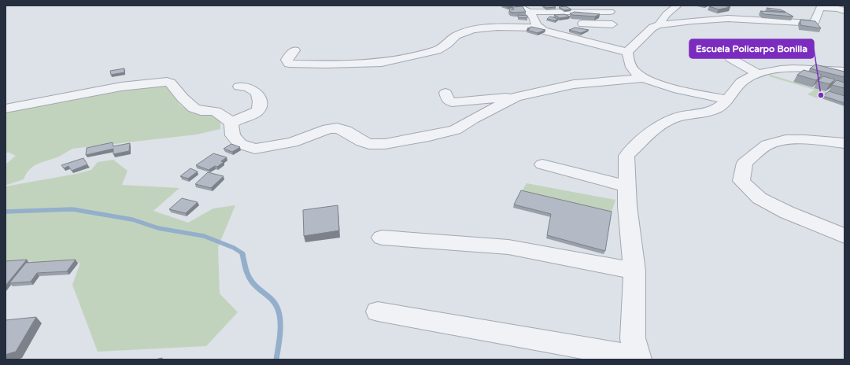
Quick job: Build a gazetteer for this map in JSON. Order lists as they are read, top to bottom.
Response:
{
  "places": ["Escuela Policarpo Bonilla"]
}
